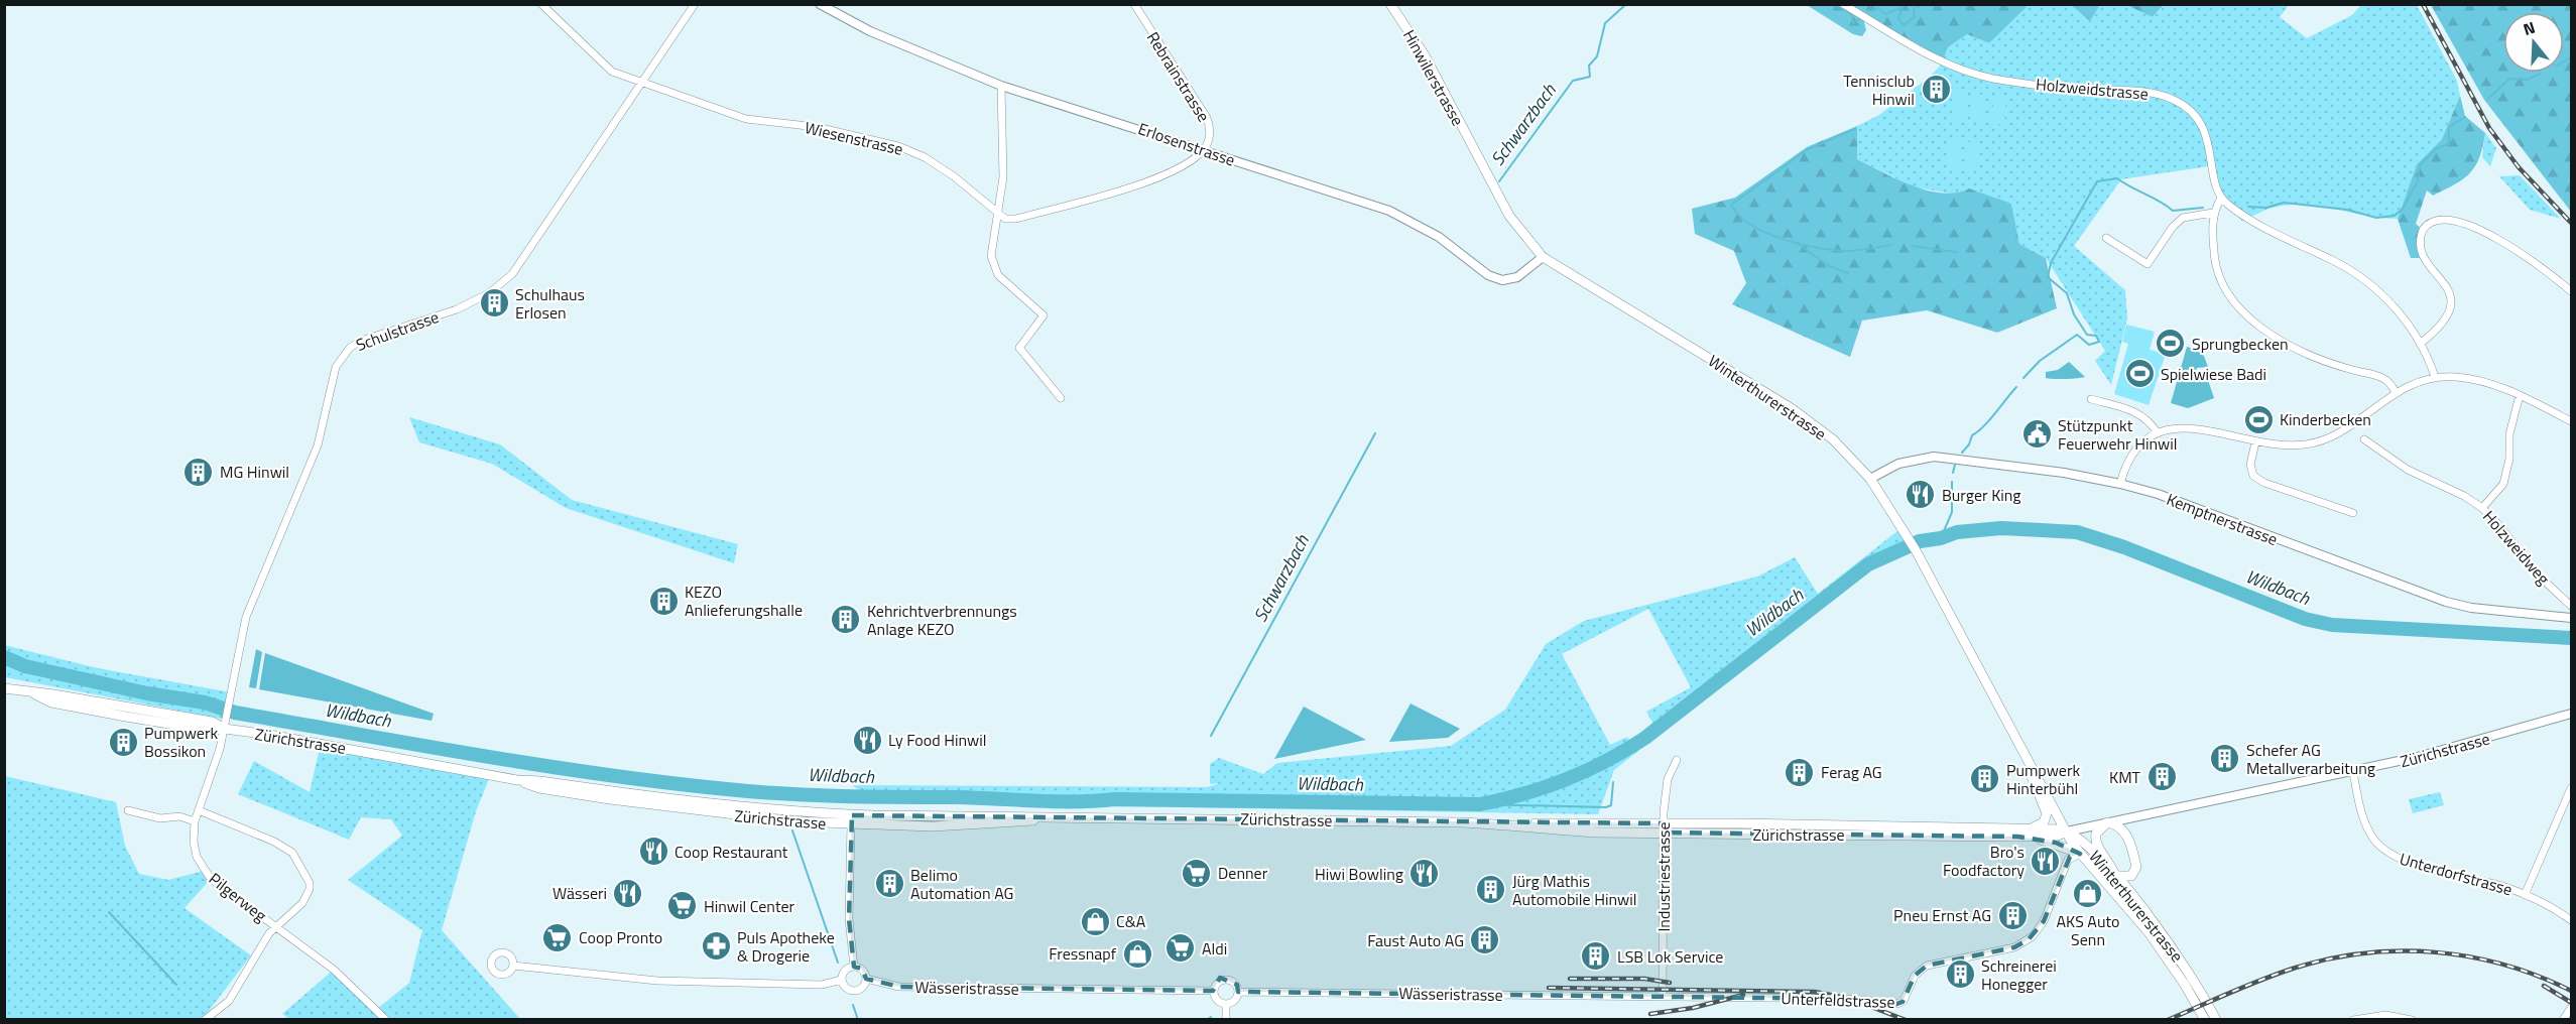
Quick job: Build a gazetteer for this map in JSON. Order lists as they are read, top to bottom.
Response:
{
  "streets": {
    "main road": ["Hinwilerstrasse", "Winterthurerstrasse", "Zürichstrasse"],
    "street": [
      "Rebrainstrasse",
      "Holzweidstrasse",
      "Wiesenstrasse",
      "Erlosenstrasse",
      "Schulstrasse",
      "Kemptnerstrasse",
      "Holzweidweg",
      "Unterdorfstrasse",
      "Industriestrasse",
      "Pilgerweg",
      "Wässeristrasse",
      "Unterfeldstrasse"
    ]
  },
  "crossings": [
    ["Rebrainstrasse", "Erlosenstrasse"],
    ["Hinwilerstrasse", "Winterthurerstrasse"],
    ["Wiesenstrasse", "Schulstrasse"],
    ["Erlosenstrasse", "Winterthurerstrasse"],
    ["Schulstrasse", "Zürichstrasse"],
    ["Schulstrasse", "Pilgerweg"],
    ["Winterthurerstrasse", "Kemptnerstrasse"],
    ["Winterthurerstrasse", "Zürichstrasse"],
    ["Winterthurerstrasse", "Unterfeldstrasse"],
    ["Zürichstrasse", "Unterdorfstrasse"],
    ["Zürichstrasse", "Industriestrasse"],
    ["Zürichstrasse", "Pilgerweg"],
    ["Industriestrasse", "Wässeristrasse"],
    ["Industriestrasse", "Unterfeldstrasse"],
    ["Wässeristrasse", "Unterfeldstrasse"]
  ],
  "water": ["Schwarzbach", "Wildbach"],
  "places": {
    "building": [
      "Tennisclub Hinwil",
      "Schulhaus Erlosen",
      "MG Hinwil",
      "KEZO Anlieferungshalle",
      "Kehrichtverbrennungs Anlage KEZO",
      "Pumpwerk Bossikon",
      "Schefer AG Metallverarbeitung",
      "Ferag AG",
      "KMT",
      "Pumpwerk Hinterbühl",
      "Belimo Automation AG",
      "Jürg Mathis Automobile Hinwil",
      "Pneu Ernst AG",
      "Faust Auto AG",
      "LSB Lok Service",
      "Schreinerei Honegger"
    ],
    "sports": ["Sprungbecken", "Spielwiese Badi", "Kinderbecken"],
    "public building": ["Stützpunkt Feuerwehr Hinwil"],
    "restaurant": [
      "Burger King",
      "Ly Food Hinwil",
      "Coop Restaurant",
      "Bro's Foodfactory",
      "Hiwi Bowling",
      "Wässeri"
    ],
    "supermarket": [
      "Denner",
      "Hinwil Center",
      "Coop Pronto",
      "Aldi"
    ],
    "shop": ["AKS Auto Senn", "C&A", "Fressnapf"],
    "pharmacy": ["Puls Apotheke & Drogerie"]
  },
  "north": "top"
}
